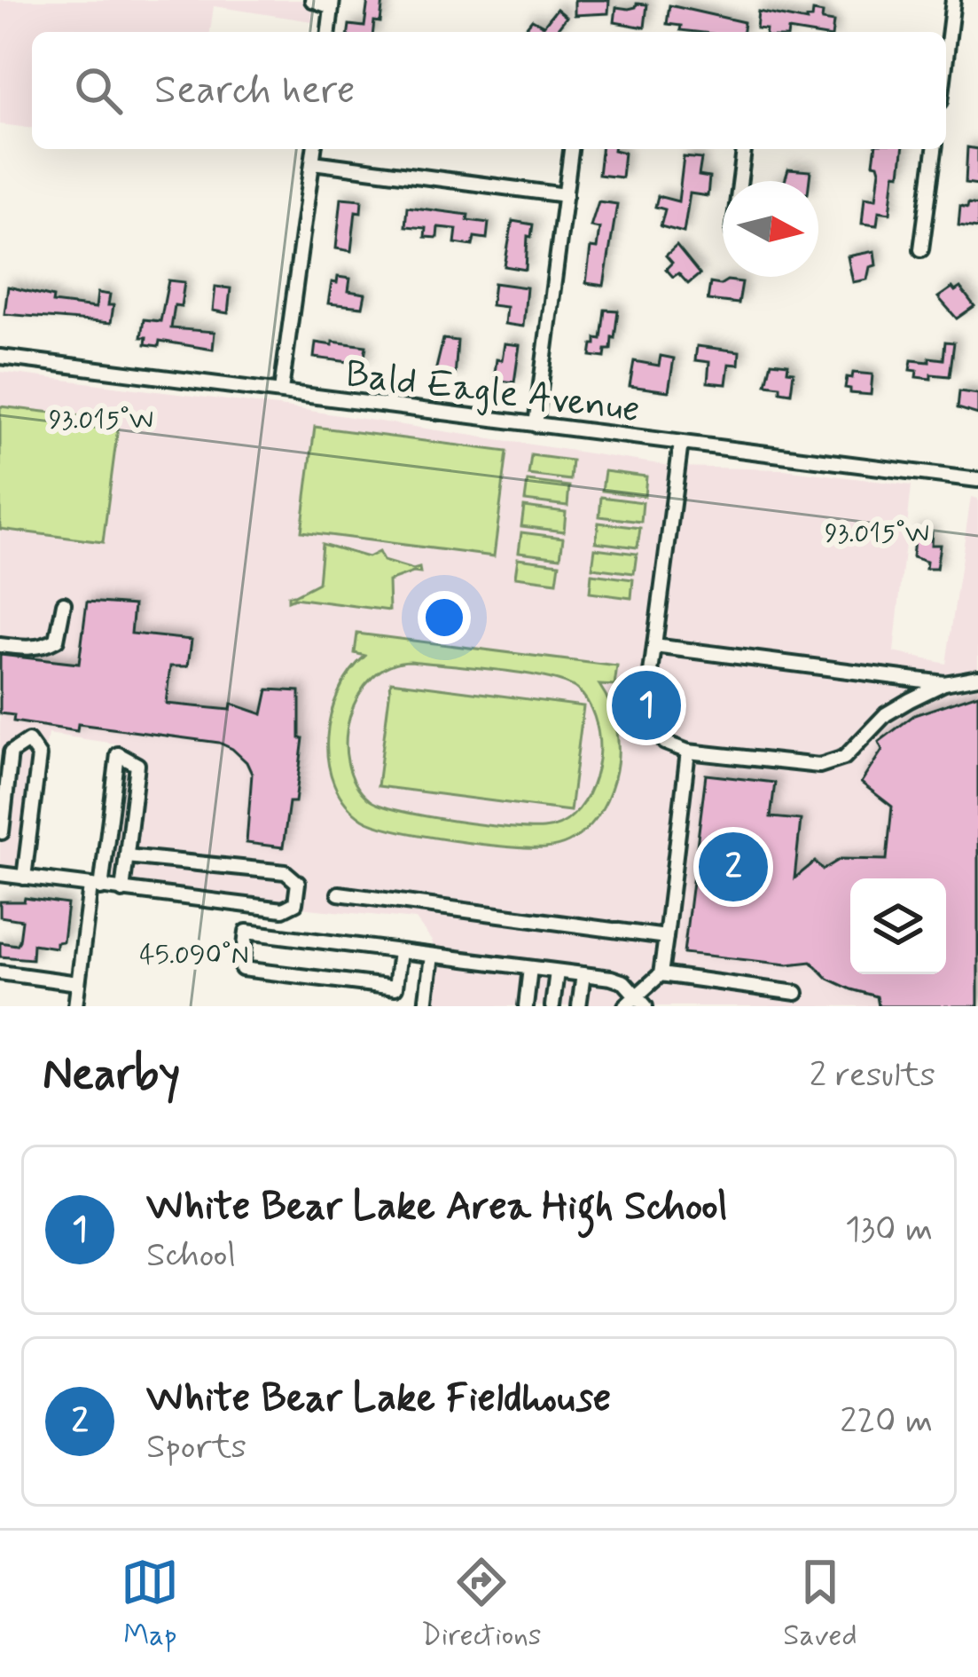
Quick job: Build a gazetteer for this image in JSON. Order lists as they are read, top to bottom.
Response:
{
  "streets": {
    "street": ["Bald Eagle Avenue"]
  },
  "north": "right",
  "page": {
    "search": "Search here",
    "pins": ["1", "2"],
    "heading": ["Nearby", "2 results"],
    "list": [
      {
        "mark": "1",
        "name": "White Bear Lake Area High School",
        "note": "School",
        "value": "130 m"
      },
      {
        "mark": "2",
        "name": "White Bear Lake Fieldhouse",
        "note": "Sports",
        "value": "220 m"
      }
    ],
    "nav": ["Map", "Directions", "Saved"]
  },
  "coordinates": ["93.015°W", "45.090°N"]
}
